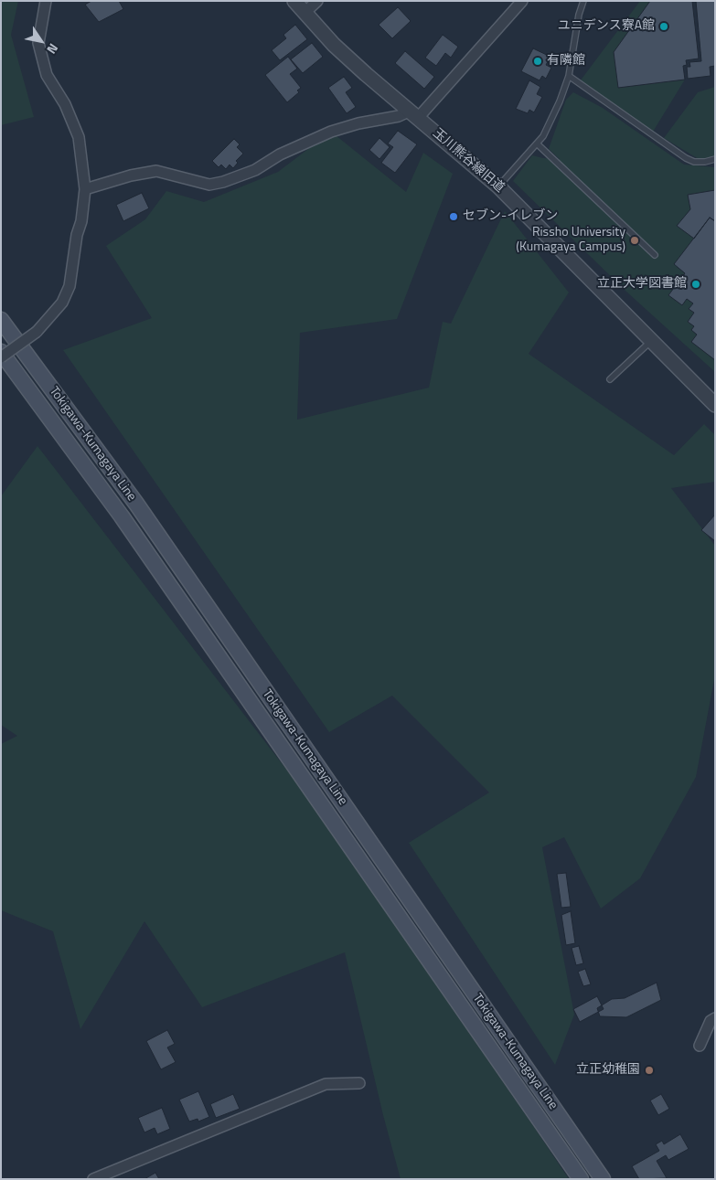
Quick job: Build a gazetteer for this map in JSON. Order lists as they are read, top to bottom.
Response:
{
  "streets": {
    "main road": ["Tokigawa-Kumagaya Line"],
    "street": ["玉川熊谷線旧道"]
  },
  "places": [
    "ユニデンス寮A館",
    "有隣館",
    "セブン-イレブン",
    "Rissho University (Kumagaya Campus)",
    "立正大学図書館",
    "立正幼稚園"
  ],
  "north": "bottom right"
}
